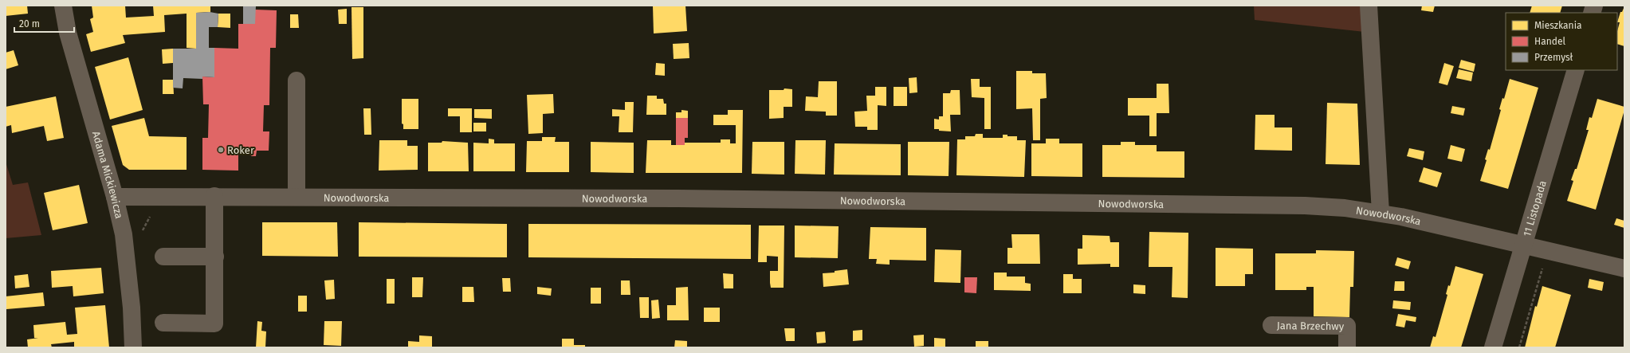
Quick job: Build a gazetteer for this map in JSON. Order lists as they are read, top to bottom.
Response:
{
  "streets": {
    "street": [
      "Adama Mickiewicza",
      "Nowodworska",
      "11 Listopada",
      "Jana Brzechwy"
    ]
  },
  "crossings": [
    ["Adama Mickiewicza", "Nowodworska"],
    ["Nowodworska", "11 Listopada"]
  ],
  "places": ["Roker"],
  "legend": ["Mieszkania", "Handel", "Przemysł"],
  "scale_bar": "20 m"
}
